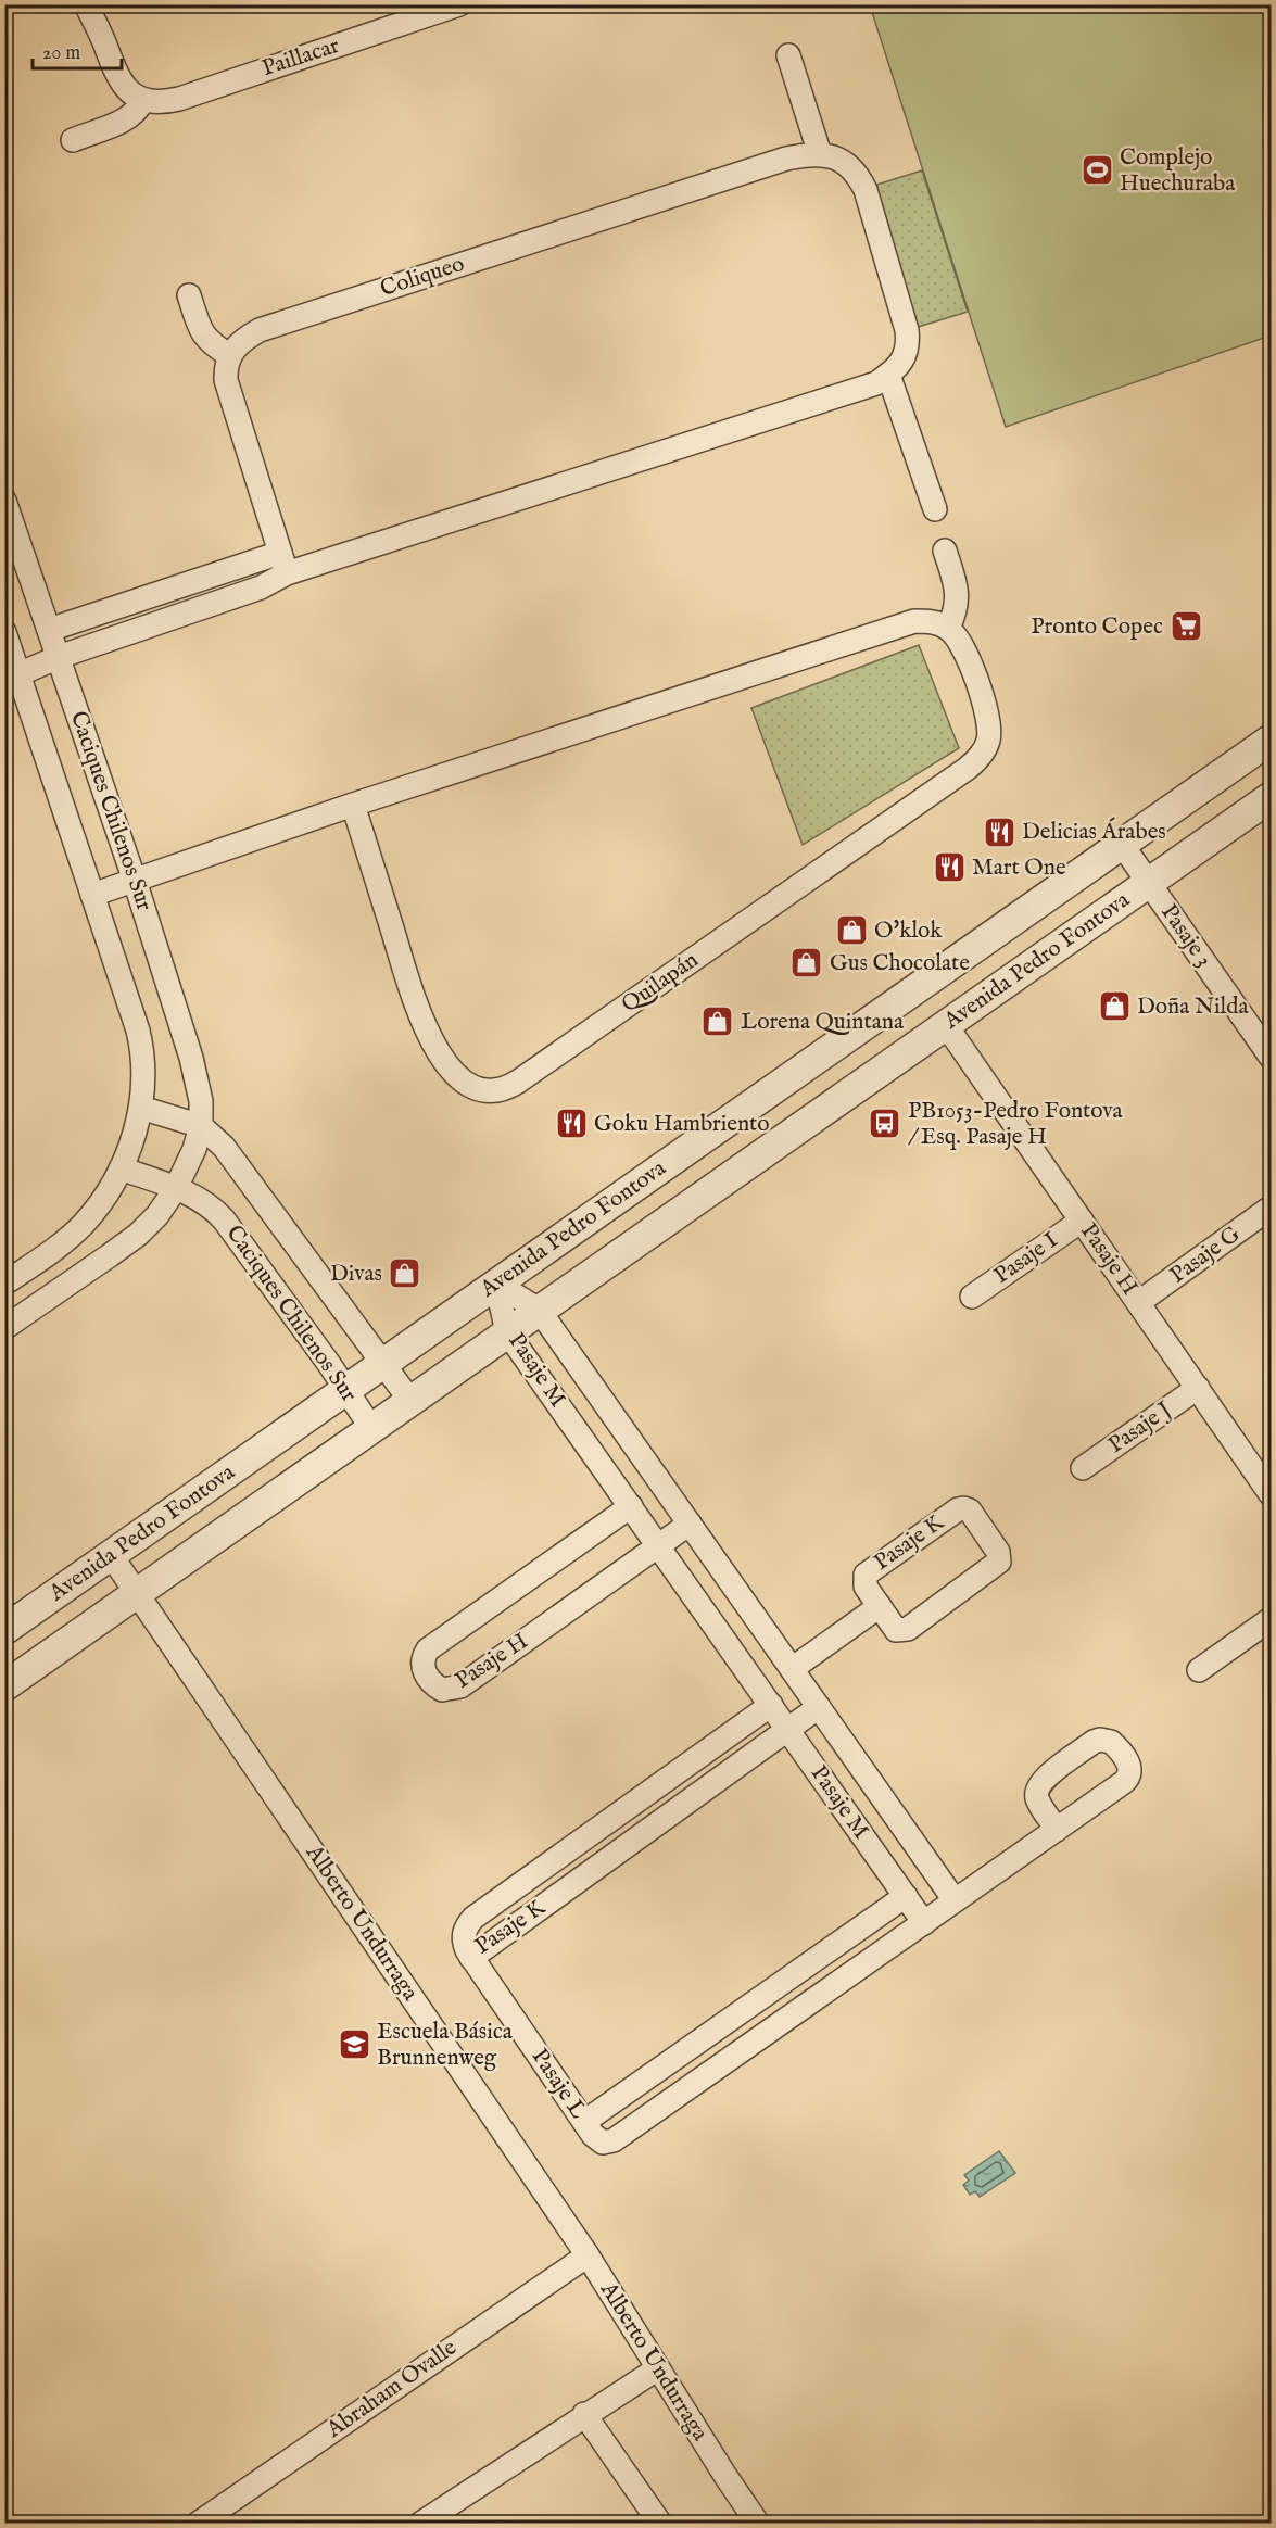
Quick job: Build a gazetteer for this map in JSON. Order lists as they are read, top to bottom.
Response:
{
  "streets": {
    "street": [
      "Paillacar",
      "Coliqueo",
      "Caciques Chilenos Sur",
      "Pasaje 3",
      "Avenida Pedro Fontova",
      "Quilapán",
      "Pasaje G",
      "Pasaje I",
      "Pasaje H",
      "Pasaje M",
      "Pasaje J",
      "Pasaje K",
      "Alberto Undurraga",
      "Pasaje L",
      "Abraham Ovalle"
    ]
  },
  "crossings": [
    ["Coliqueo", "Caciques Chilenos Sur"],
    ["Caciques Chilenos Sur", "Avenida Pedro Fontova"],
    ["Pasaje 3", "Avenida Pedro Fontova"],
    ["Avenida Pedro Fontova", "Pasaje H"],
    ["Avenida Pedro Fontova", "Pasaje M"],
    ["Avenida Pedro Fontova", "Alberto Undurraga"],
    ["Pasaje G", "Pasaje H"],
    ["Pasaje I", "Pasaje H"],
    ["Pasaje H", "Pasaje M"],
    ["Pasaje H", "Pasaje J"],
    ["Pasaje M", "Pasaje K"],
    ["Pasaje M", "Pasaje L"],
    ["Pasaje K", "Pasaje L"],
    ["Alberto Undurraga", "Abraham Ovalle"]
  ],
  "places": {
    "sports": ["Complejo Huechuraba"],
    "supermarket": ["Pronto Copec"],
    "restaurant": ["Delicias Árabes", "Mart One", "Goku Hambriento"],
    "shop": [
      "O'klok",
      "Gus Chocolate",
      "Doña Nilda",
      "Lorena Quintana",
      "Divas"
    ],
    "bus stop": ["PB1053-Pedro Fontova / Esq. Pasaje H"],
    "school or university": ["Escuela Básica Brunnenweg"]
  },
  "scale_bar": "20 m"
}
